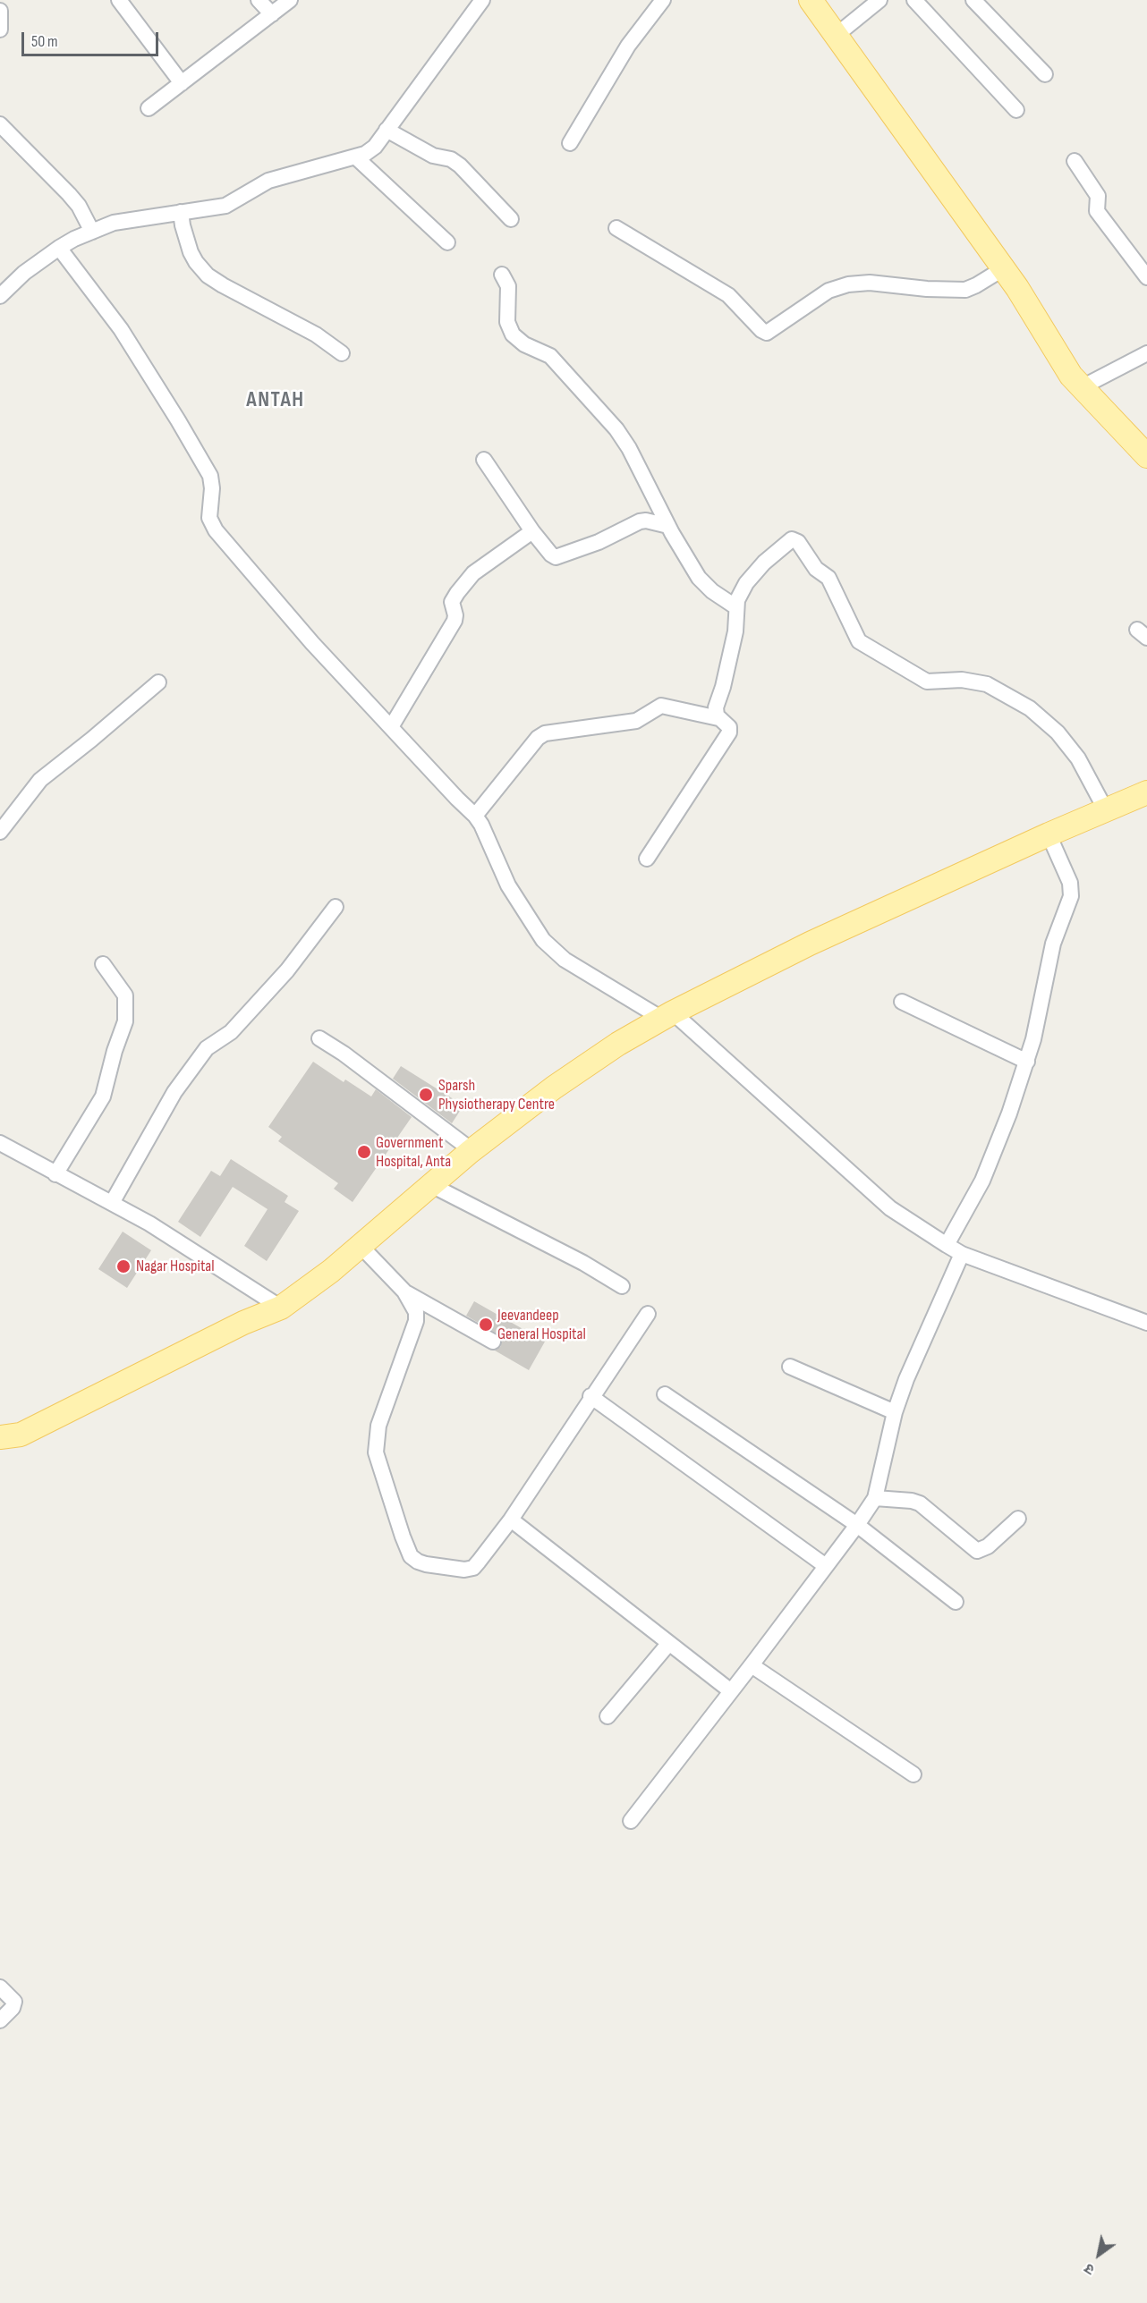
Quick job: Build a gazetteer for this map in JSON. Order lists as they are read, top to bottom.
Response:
{
  "districts": ["ANTAH"],
  "places": [
    "Sparsh Physiotherapy Centre",
    "Government Hospital, Anta",
    "Nagar Hospital",
    "Jeevandeep General Hospital"
  ],
  "scale_bar": "50 m",
  "north": "bottom left"
}
